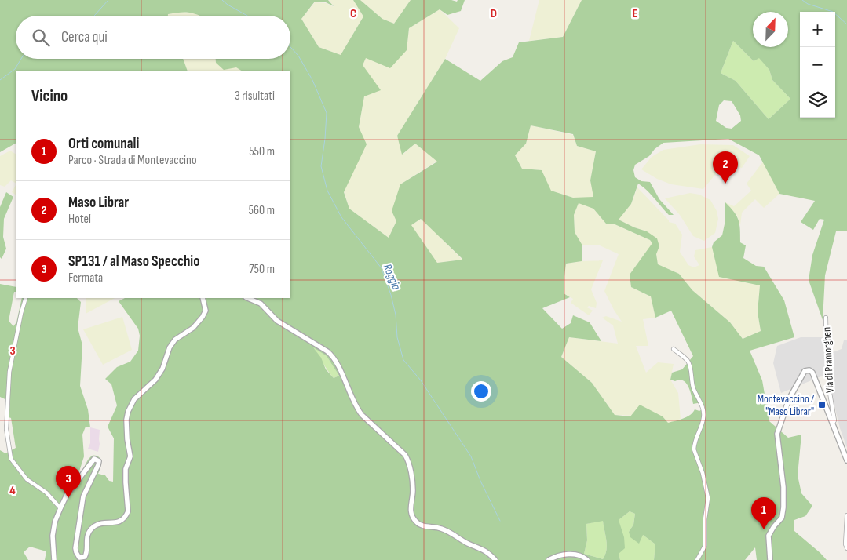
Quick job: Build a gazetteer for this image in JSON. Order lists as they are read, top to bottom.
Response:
{
  "streets": {
    "street": ["Via di Pramorghen"]
  },
  "water": ["Roggia"],
  "places": {
    "transit": ["Montevaccino / \"Maso Librar\""]
  },
  "north": "top right",
  "page": {
    "map_buttons": ["+", "−"],
    "search": "Cerca qui",
    "heading": ["Vicino", "3 risultati"],
    "list": [
      {
        "mark": "1",
        "name": "Orti comunali",
        "note": "Parco · Strada di Montevaccino",
        "value": "550 m"
      },
      {
        "mark": "2",
        "name": "Maso Librar",
        "note": "Hotel",
        "value": "560 m"
      },
      {
        "mark": "3",
        "name": "SP131 / al Maso Specchio",
        "note": "Fermata",
        "value": "750 m"
      }
    ],
    "pins": ["2", "3", "1"]
  },
  "grid": {
    "columns": ["C", "D", "E"],
    "rows": ["3", "4"]
  }
}
